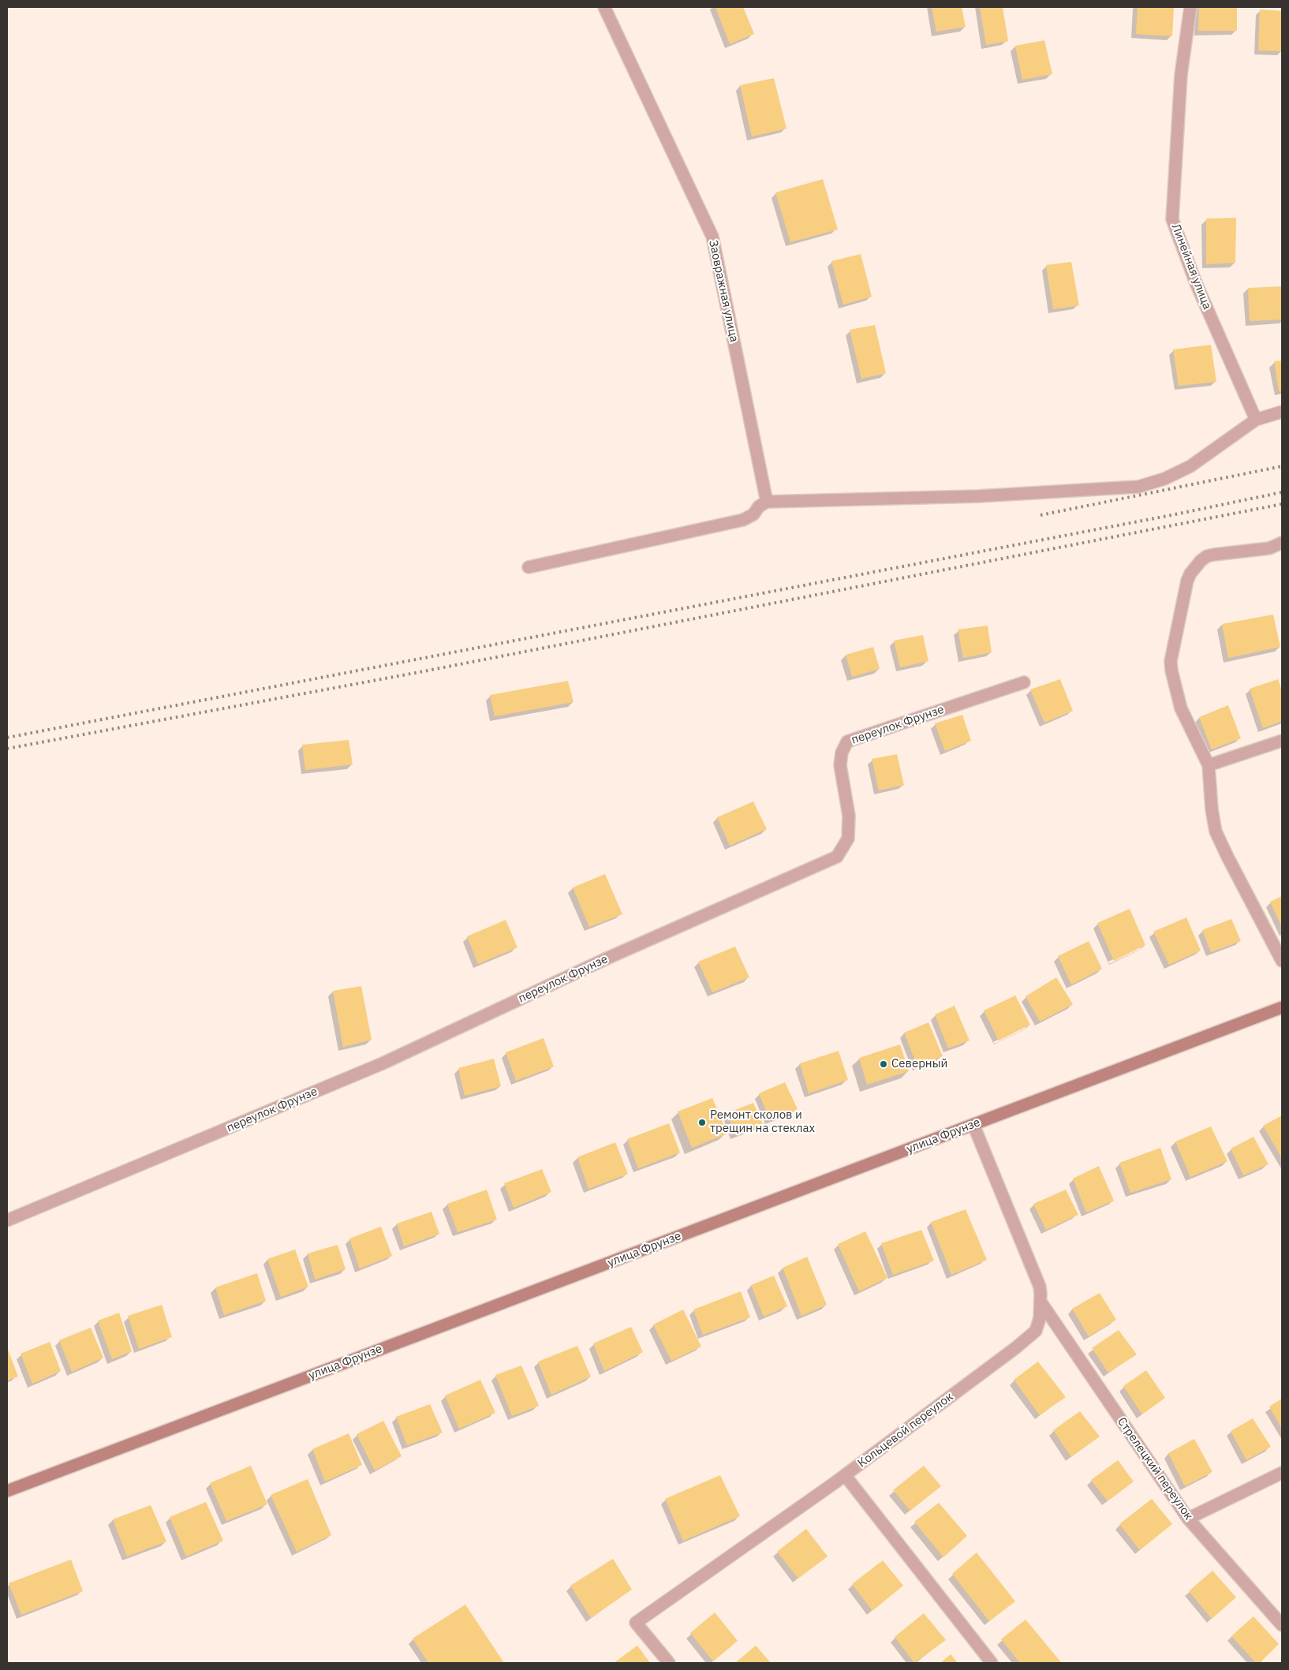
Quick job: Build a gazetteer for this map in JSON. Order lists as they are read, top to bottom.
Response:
{
  "streets": {
    "street": [
      "Линейная улица",
      "Заовражная улица",
      "переулок Фрунзе",
      "улица Фрунзе",
      "Кольцевой переулок",
      "Стрелецкий переулок"
    ]
  },
  "crossings": [
    ["улица Фрунзе", "Кольцевой переулок"],
    ["Кольцевой переулок", "Стрелецкий переулок"]
  ],
  "places": ["Северный", "Ремонт сколов и трещин на стеклах"]
}
